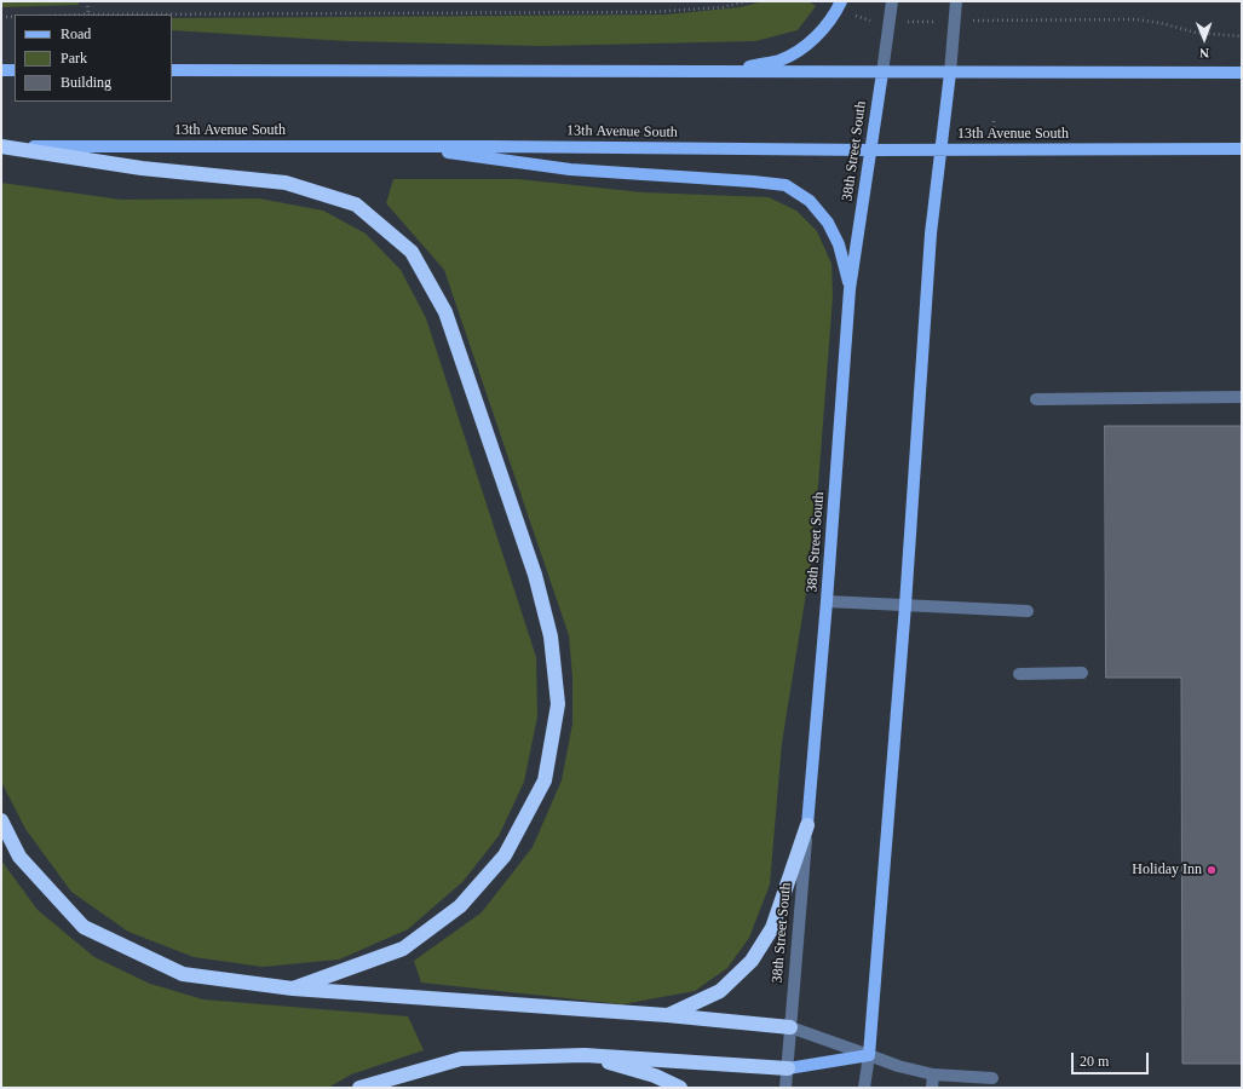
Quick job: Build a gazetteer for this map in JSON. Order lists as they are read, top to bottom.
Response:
{
  "streets": {
    "main road": ["13th Avenue South", "38th Street South"]
  },
  "crossings": [
    ["13th Avenue South", "38th Street South"]
  ],
  "places": ["Holiday Inn"],
  "legend": ["Road", "Park", "Building"],
  "scale_bar": "20 m",
  "north": "bottom"
}
